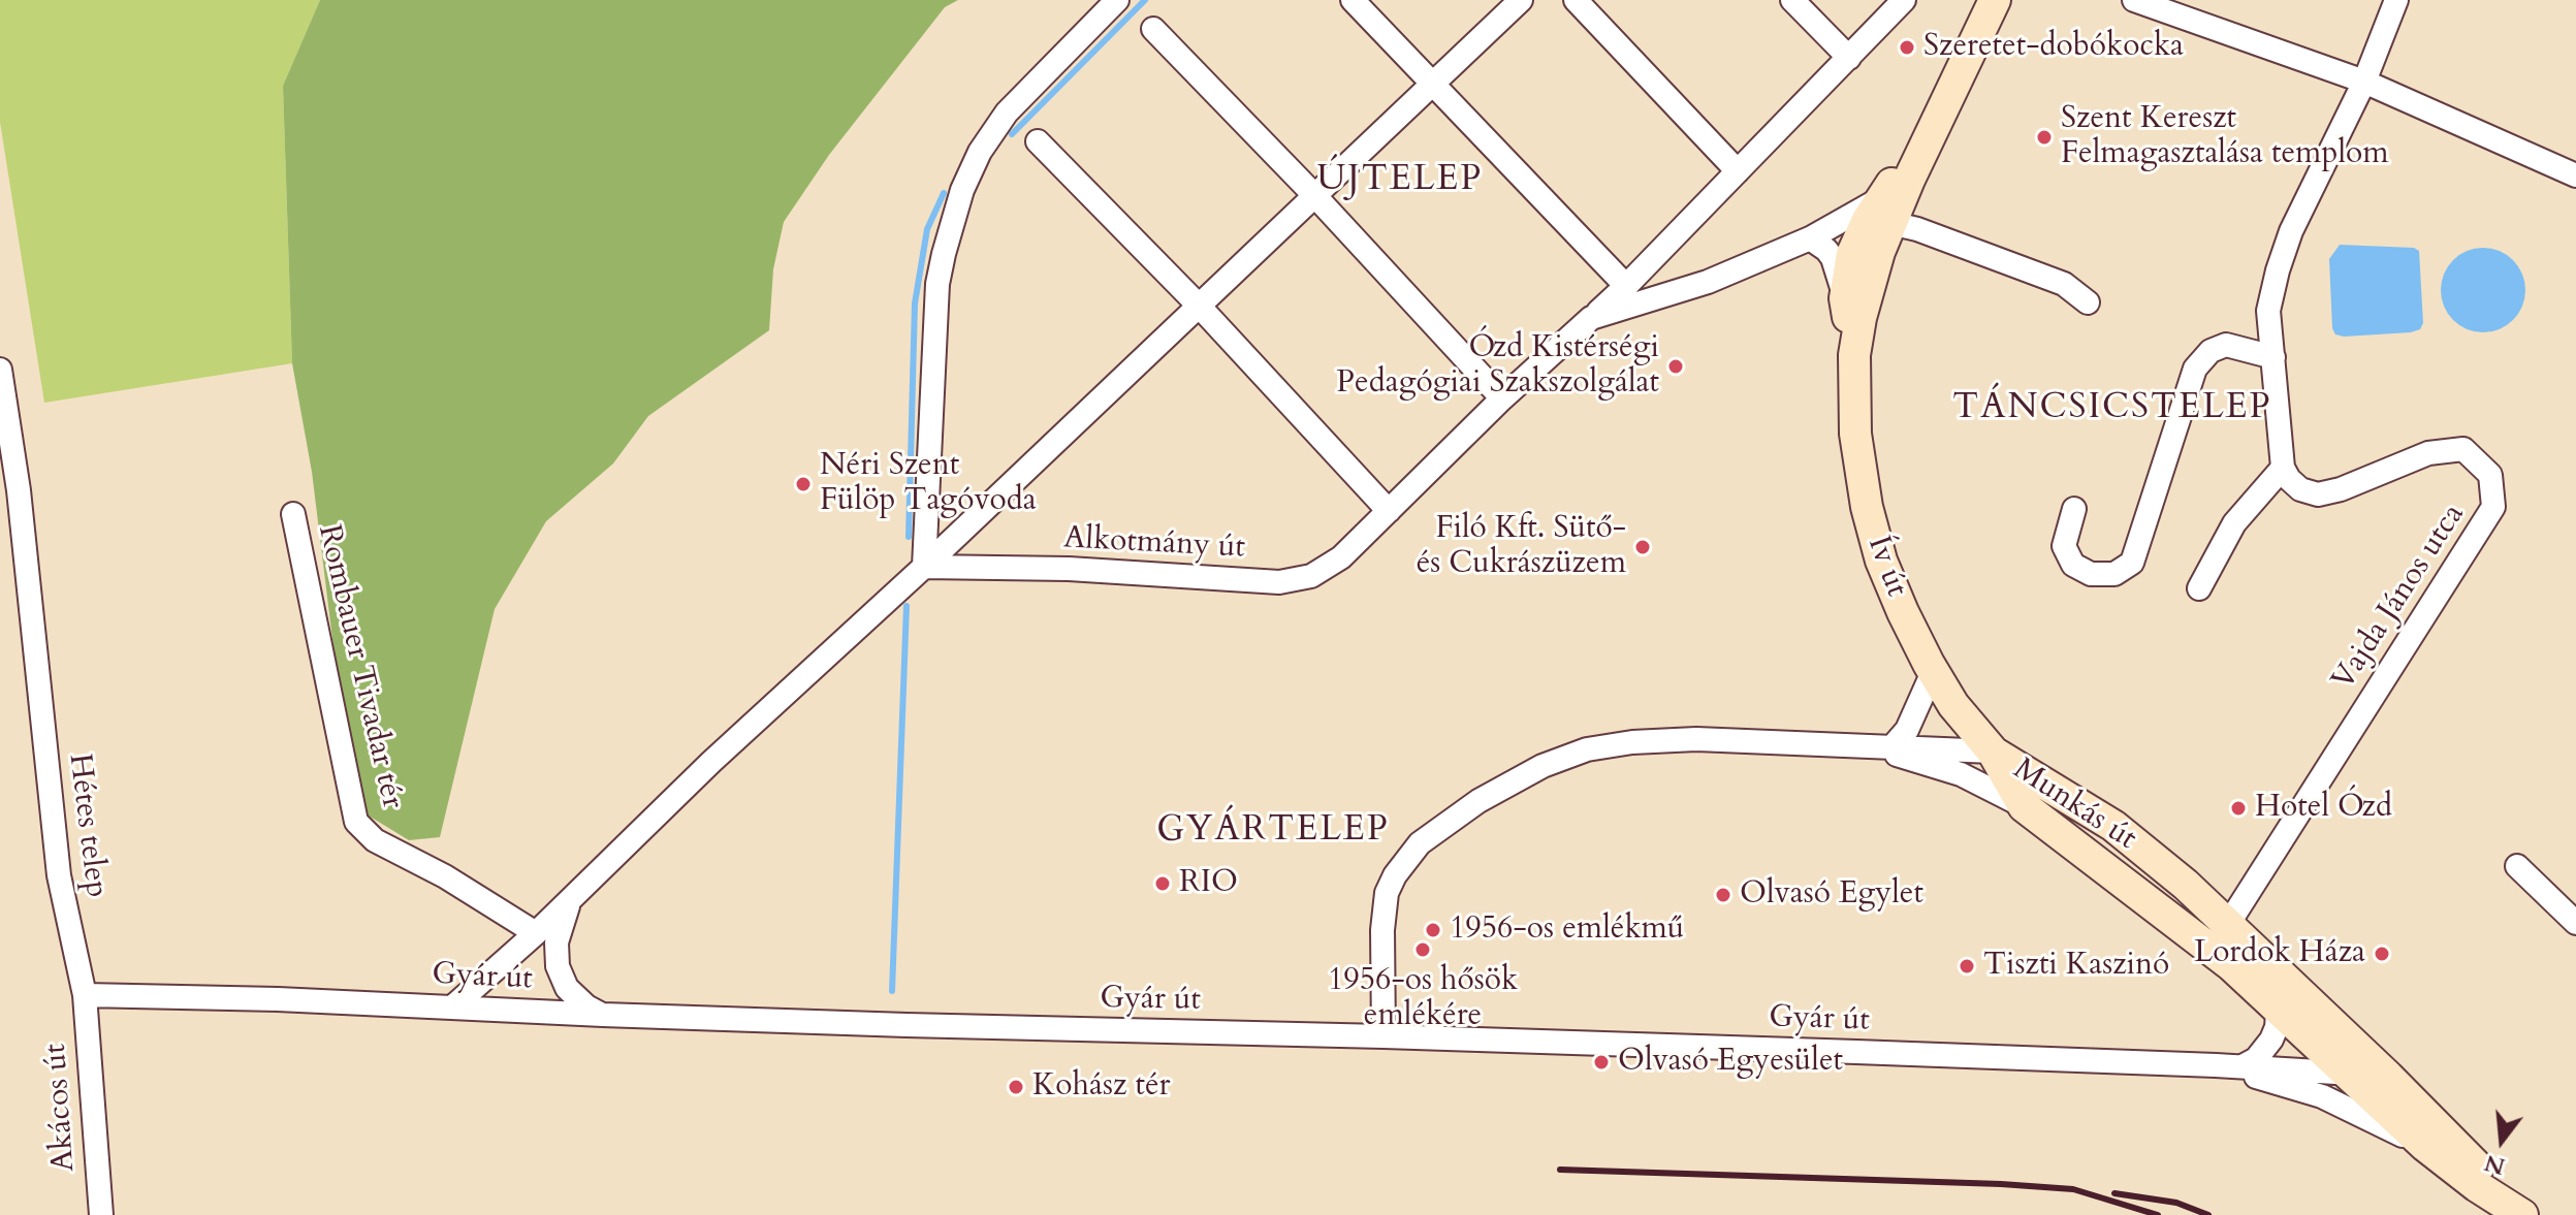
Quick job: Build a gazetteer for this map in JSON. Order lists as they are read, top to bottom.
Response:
{
  "streets": {
    "main road": ["Ív út", "Munkás út"],
    "street": [
      "Alkotmány út",
      "Vajda János utca",
      "Rombauer Tivadar tér",
      "Hétes telep",
      "Gyár út",
      "Akácos út"
    ]
  },
  "crossings": [
    ["Alkotmány út", "Ív út"],
    ["Ív út", "Munkás út"],
    ["Vajda János utca", "Munkás út"],
    ["Munkás út", "Gyár út"],
    ["Hétes telep", "Gyár út"],
    ["Hétes telep", "Akácos út"],
    ["Gyár út", "Akácos út"]
  ],
  "districts": ["ÚJTELEP", "TÁNCSICSTELEP", "GYÁRTELEP"],
  "places": [
    "Szeretet-dobókocka",
    "Szent Kereszt Felmagasztalása templom",
    "Ózd Kistérségi Pedagógiai Szakszolgálat",
    "Néri Szent Fülöp Tagóvoda",
    "Filó Kft. Sütő- és Cukrászüzem",
    "Hotel Ózd",
    "RIO",
    "Olvasó Egylet",
    "1956-os emlékmű",
    "1956-os hősök emlékére",
    "Lordok Háza",
    "Tiszti Kaszinó",
    "Olvasó Egyesület",
    "Kohász tér"
  ],
  "north": "bottom"
}
